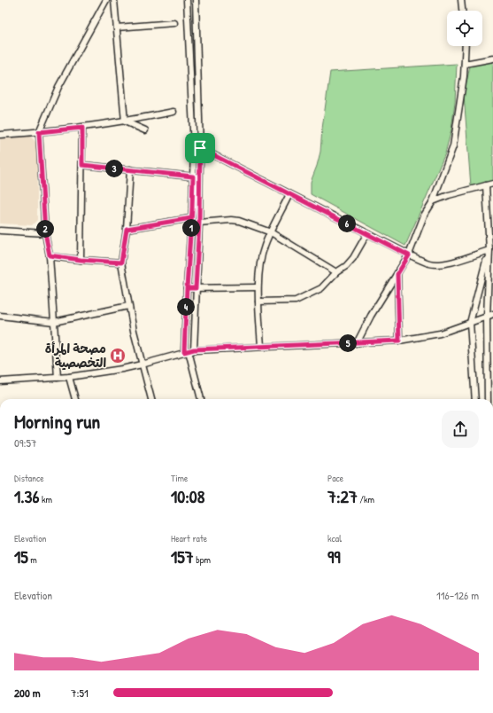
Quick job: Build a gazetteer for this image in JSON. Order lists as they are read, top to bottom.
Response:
{
  "places": {
    "hospital": ["مصحة المرأة التخصصية"]
  },
  "page": {
    "pins": [
      "3",
      "6",
      "1",
      "2",
      "4",
      "5"
    ],
    "heading": ["Morning run", "09:57"],
    "stats": [
      ["Distance", "1.36 km"],
      ["Time", "10:08"],
      ["Pace", "7:27 /km"],
      ["Elevation", "15 m"],
      ["Heart rate", "157 bpm"],
      ["kcal", "99"]
    ],
    "chart": ["Elevation", "116–126 m"],
    "list": [
      {
        "name": "200 m",
        "note": "7:51"
      }
    ]
  }
}
